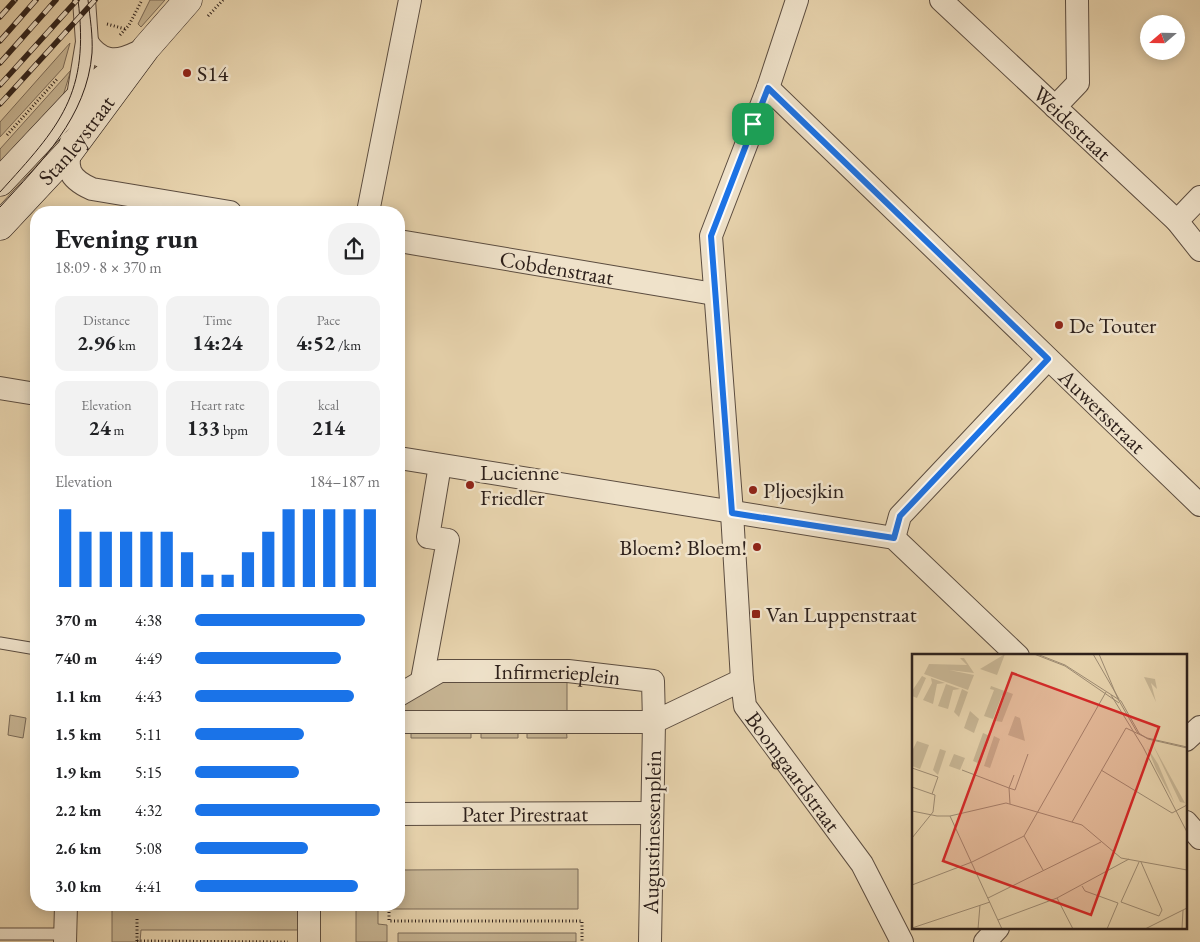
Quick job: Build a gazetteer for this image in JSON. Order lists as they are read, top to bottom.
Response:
{
  "streets": {
    "street": [
      "Weidestraat",
      "Stanleystraat",
      "Cobdenstraat",
      "Auwersstraat",
      "Infirmerieplein",
      "Boomgaardstraat",
      "Pater Pirestraat",
      "Augustinessenplein"
    ]
  },
  "crossings": [
    ["Cobdenstraat", "Boomgaardstraat"],
    ["Auwersstraat", "Boomgaardstraat"],
    ["Infirmerieplein", "Boomgaardstraat"],
    ["Infirmerieplein", "Augustinessenplein"],
    ["Pater Pirestraat", "Augustinessenplein"]
  ],
  "places": {
    "other": [
      "S14",
      "De Touter",
      "Lucienne Friedler",
      "Pljoesjkin",
      "Bloem? Bloem!"
    ],
    "transit": ["Van Luppenstraat"]
  },
  "north": "left",
  "page": {
    "heading": ["Evening run", "18:09 · 8 × 370 m"],
    "stats": [
      ["Distance", "2.96 km"],
      ["Time", "14:24"],
      ["Pace", "4:52 /km"],
      ["Elevation", "24 m"],
      ["Heart rate", "133 bpm"],
      ["kcal", "214"]
    ],
    "chart": ["Elevation", "184–187 m"],
    "list": [
      {
        "name": "370 m",
        "note": "4:38"
      },
      {
        "name": "740 m",
        "note": "4:49"
      },
      {
        "name": "1.1 km",
        "note": "4:43"
      },
      {
        "name": "1.5 km",
        "note": "5:11"
      },
      {
        "name": "1.9 km",
        "note": "5:15"
      },
      {
        "name": "2.2 km",
        "note": "4:32"
      },
      {
        "name": "2.6 km",
        "note": "5:08"
      },
      {
        "name": "3.0 km",
        "note": "4:41"
      }
    ]
  }
}
